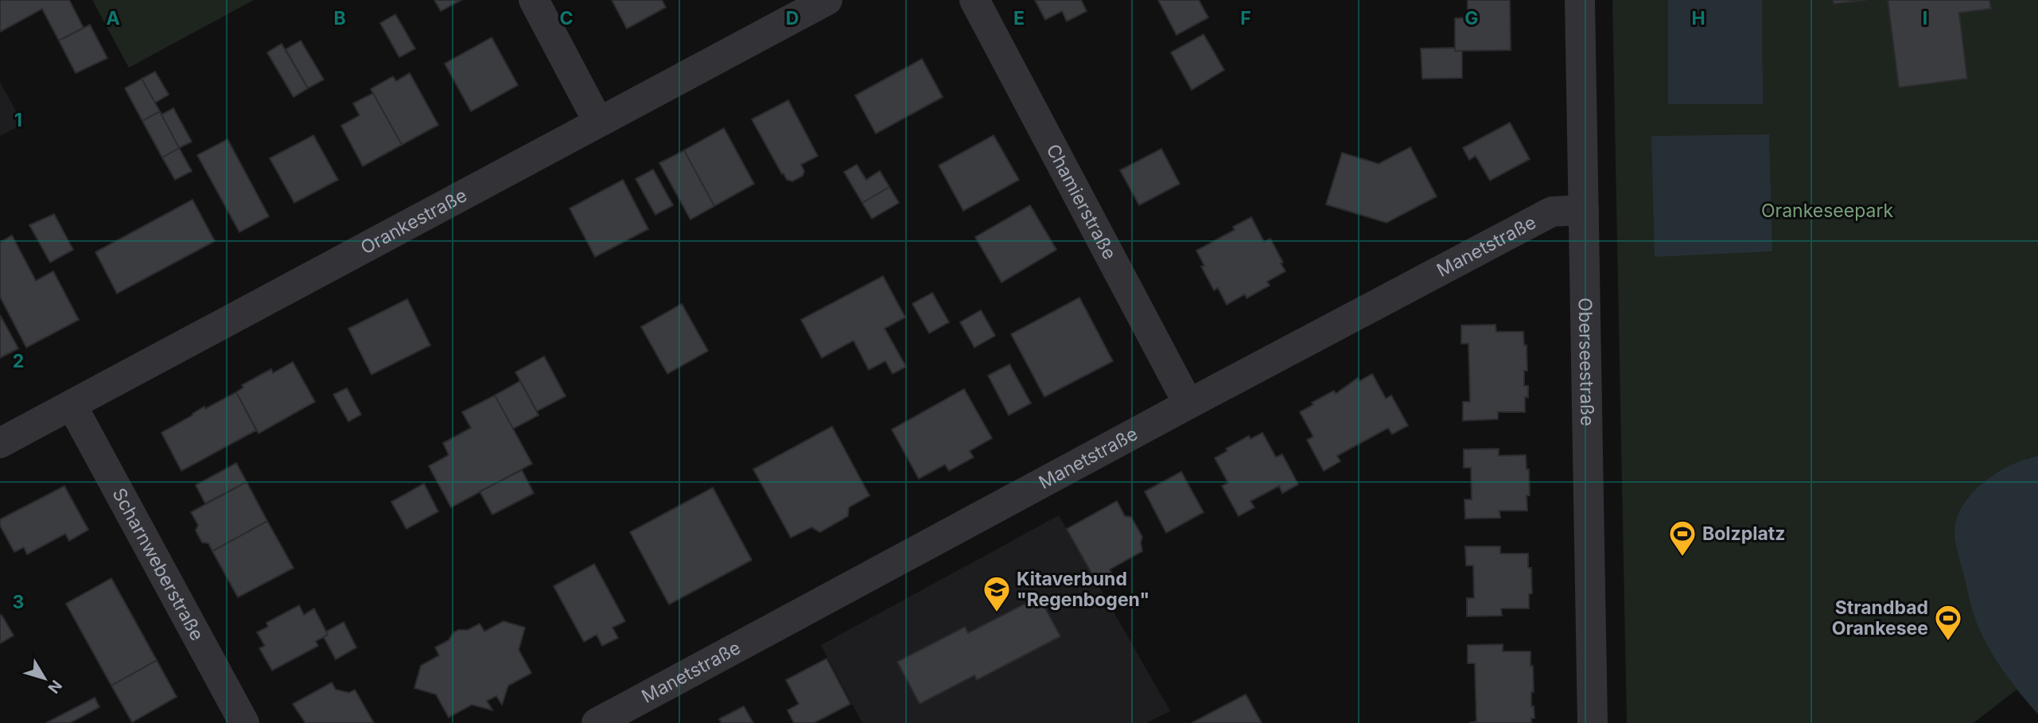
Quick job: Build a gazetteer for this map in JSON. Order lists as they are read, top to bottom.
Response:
{
  "streets": {
    "street": [
      "Chamierstraße",
      "Orankestraße",
      "Manetstraße",
      "Oberseestraße",
      "Scharnweberstraße"
    ]
  },
  "crossings": [
    ["Chamierstraße", "Manetstraße"],
    ["Orankestraße", "Scharnweberstraße"],
    ["Manetstraße", "Oberseestraße"]
  ],
  "parks": ["Orankeseepark"],
  "places": {
    "sports": ["Bolzplatz", "Strandbad Orankesee"],
    "school or university": ["Kitaverbund \"Regenbogen\""]
  },
  "north": "bottom right",
  "grid": {
    "columns": [
      "A",
      "B",
      "C",
      "D",
      "E",
      "F",
      "G",
      "H",
      "I"
    ],
    "rows": ["1", "2", "3"]
  }
}
